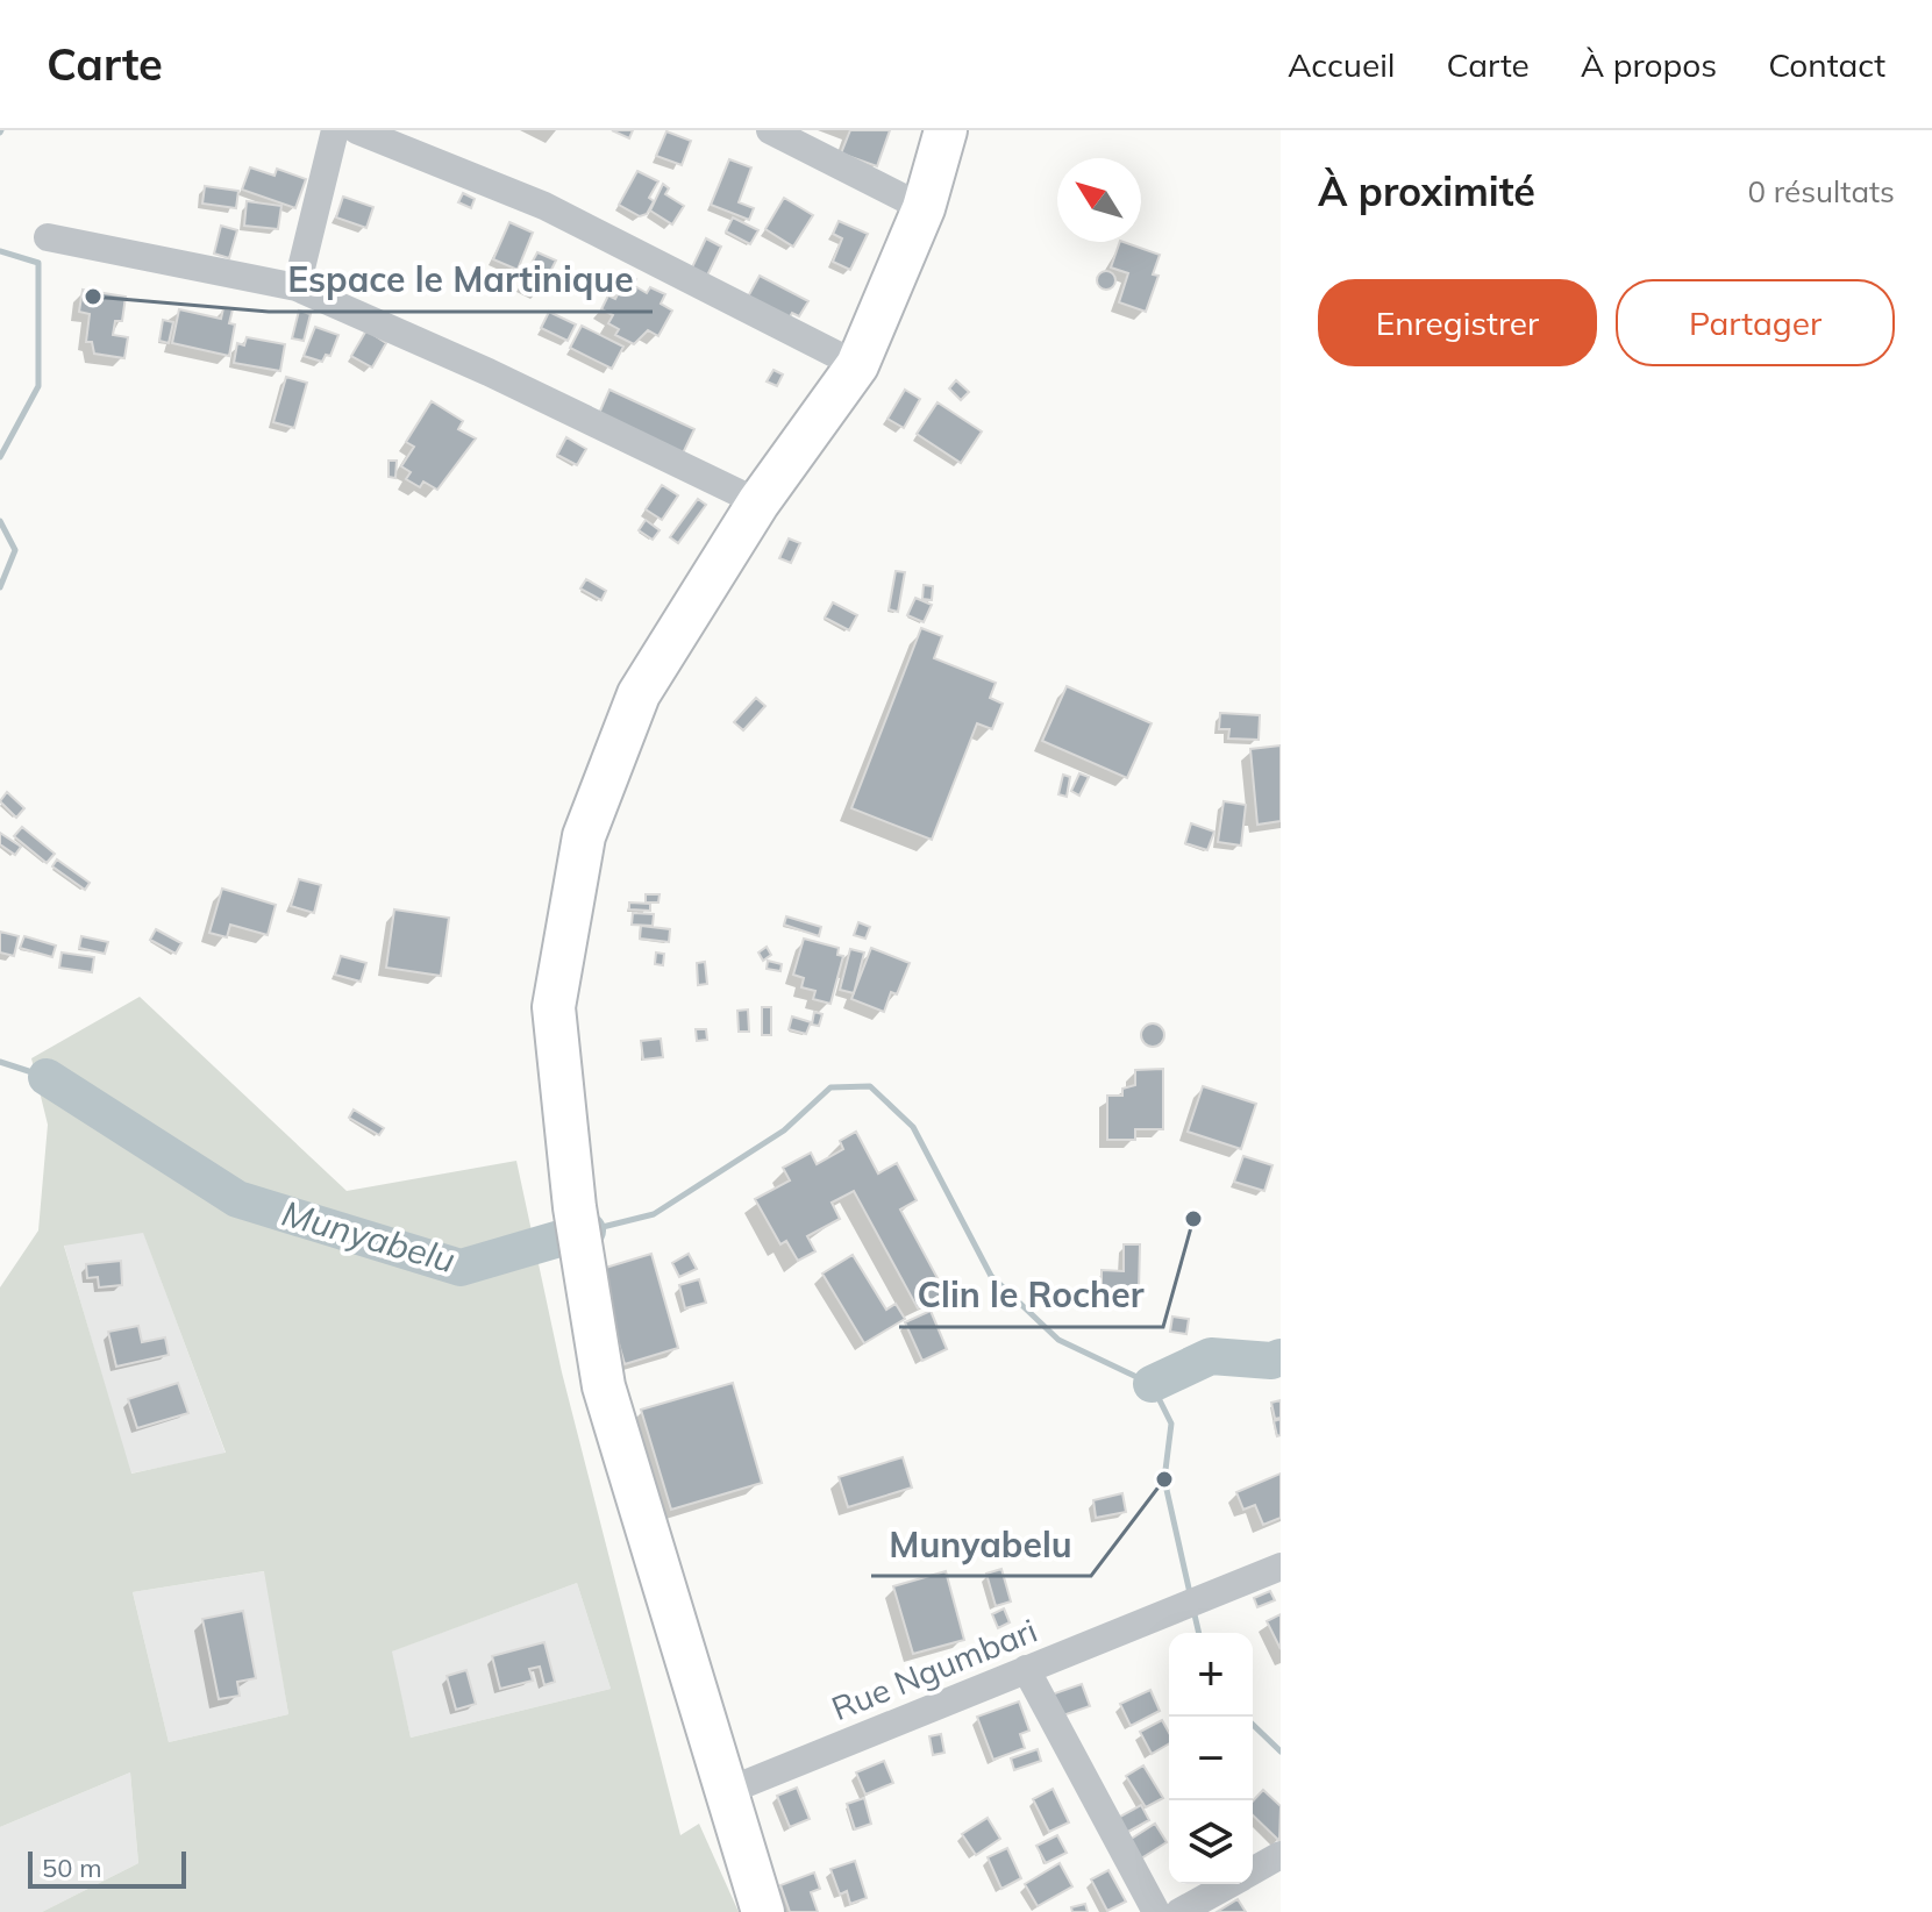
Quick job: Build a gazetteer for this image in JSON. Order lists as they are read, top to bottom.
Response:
{
  "streets": {
    "street": ["Rue Ngumbari"]
  },
  "water": ["Munyabelu"],
  "places": ["Espace le Martinique", "Clin le Rocher", "Munyabelu"],
  "scale_bar": "50 m",
  "north": "top left",
  "page": {
    "header": "Carte",
    "nav": [
      "Accueil",
      "Carte",
      "À propos",
      "Contact"
    ],
    "heading": ["À proximité", "0 résultats"],
    "buttons": ["Enregistrer", "Partager"],
    "map_buttons": ["+", "−"],
    "scale": "50 m"
  }
}
